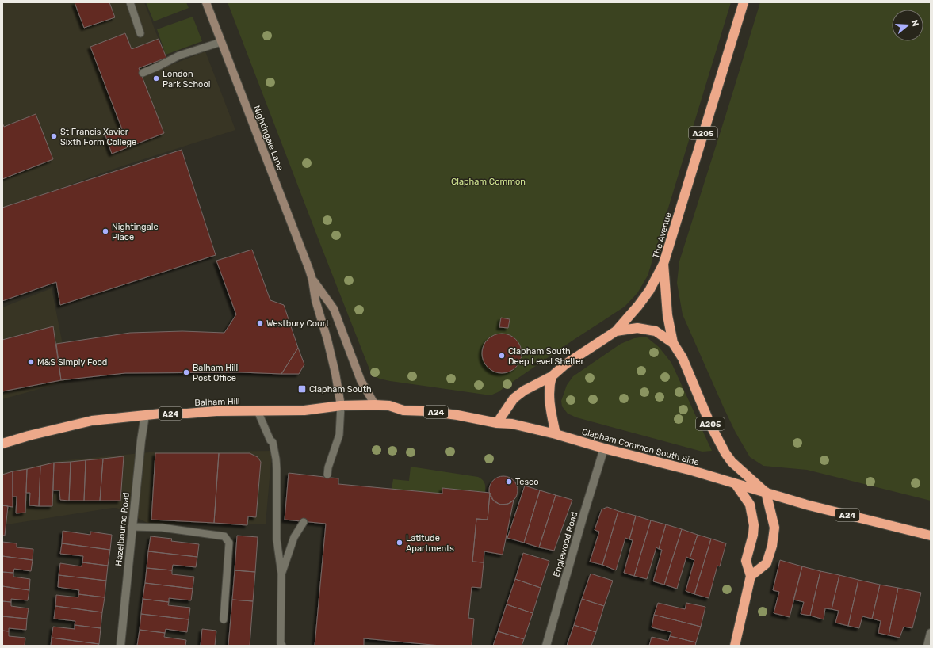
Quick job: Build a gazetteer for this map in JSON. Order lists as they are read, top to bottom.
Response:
{
  "streets": {
    "highway": [
      "A205",
      "The Avenue",
      "Balham Hill",
      "A24",
      "Clapham Common South Side"
    ],
    "main road": ["Nightingale Lane"],
    "street": ["Hazelbourne Road", "Englewood Road"]
  },
  "crossings": [
    ["A205", "The Avenue"],
    ["A205", "Clapham Common South Side"],
    ["Nightingale Lane", "Balham Hill"],
    ["Nightingale Lane", "Clapham Common South Side"],
    ["The Avenue", "Clapham Common South Side"],
    ["Balham Hill", "Clapham Common South Side"],
    ["Balham Hill", "Hazelbourne Road"],
    ["Clapham Common South Side", "Englewood Road"]
  ],
  "parks": ["Clapham Common"],
  "places": {
    "other": [
      "London Park School",
      "St Francis Xavier Sixth Form College",
      "Nightingale Place",
      "Westbury Court",
      "Clapham South Deep Level Shelter",
      "M&S Simply Food",
      "Balham Hill Post Office",
      "Tesco",
      "Latitude Apartments"
    ],
    "transit": ["Clapham South"]
  },
  "north": "right"
}
